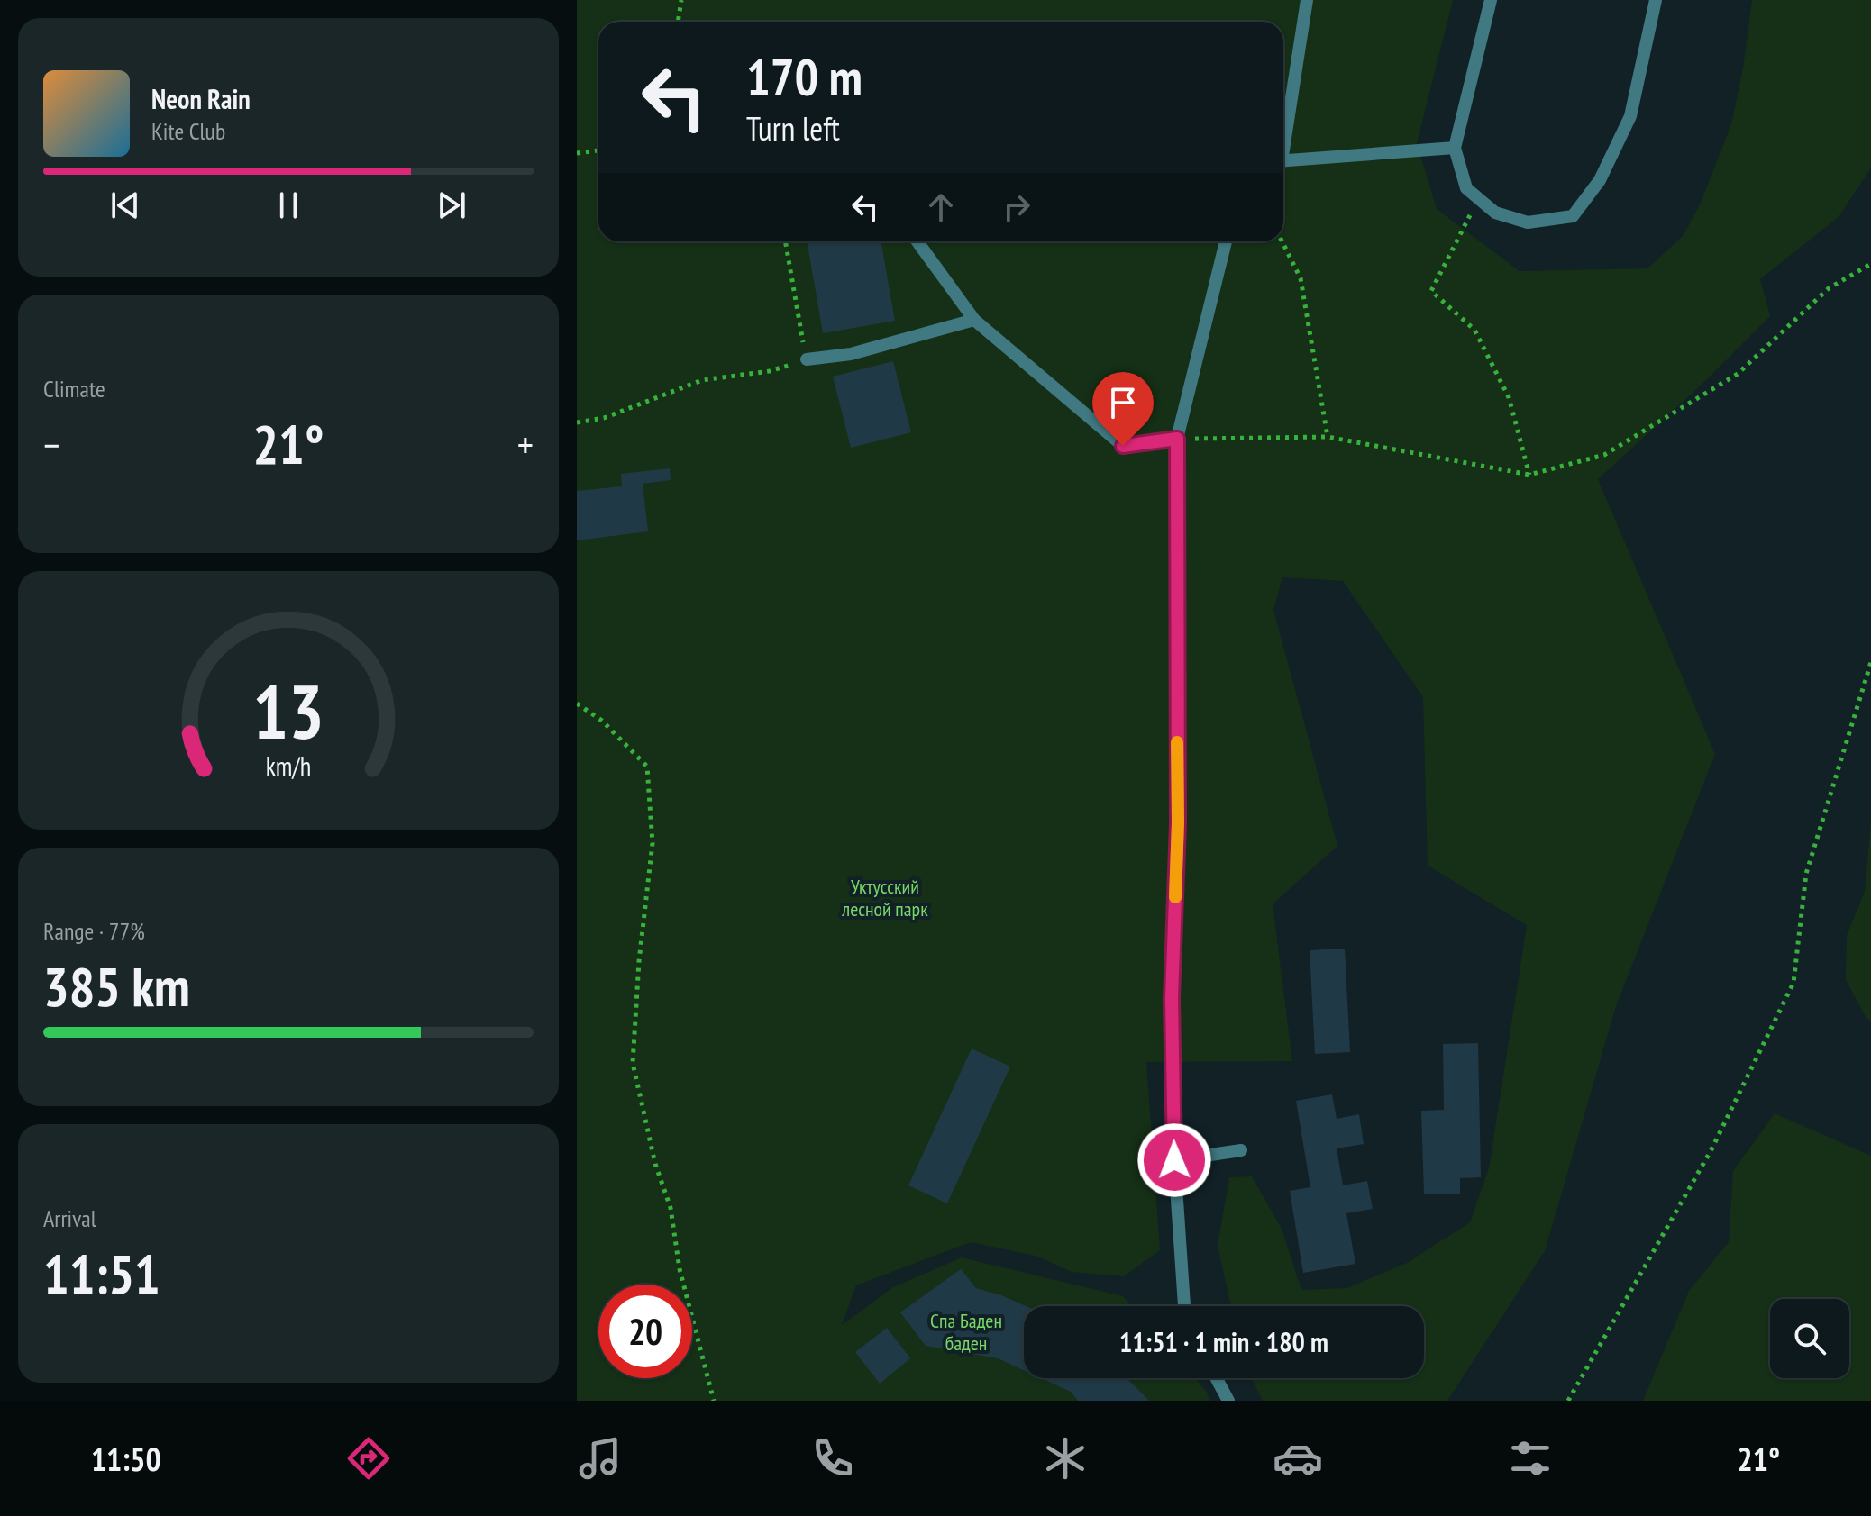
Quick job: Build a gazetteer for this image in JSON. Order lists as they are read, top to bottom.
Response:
{
  "parks": ["Уктусский лесной парк", "Спа Баден баден"],
  "page": {
    "turn": ["170 m", "Turn left"],
    "song": ["Neon Rain", "Kite Club"],
    "tile": [
      "Climate",
      ["Range · 77%", "385 km"],
      ["Arrival", "11:51"]
    ],
    "heat": ["−", "21°", "+"],
    "limit": "20",
    "trip": "11:51 · 1 min · 180 m",
    "tabs": ["11:50", "21°"],
    "gauge": ["13", "km/h"]
  }
}
